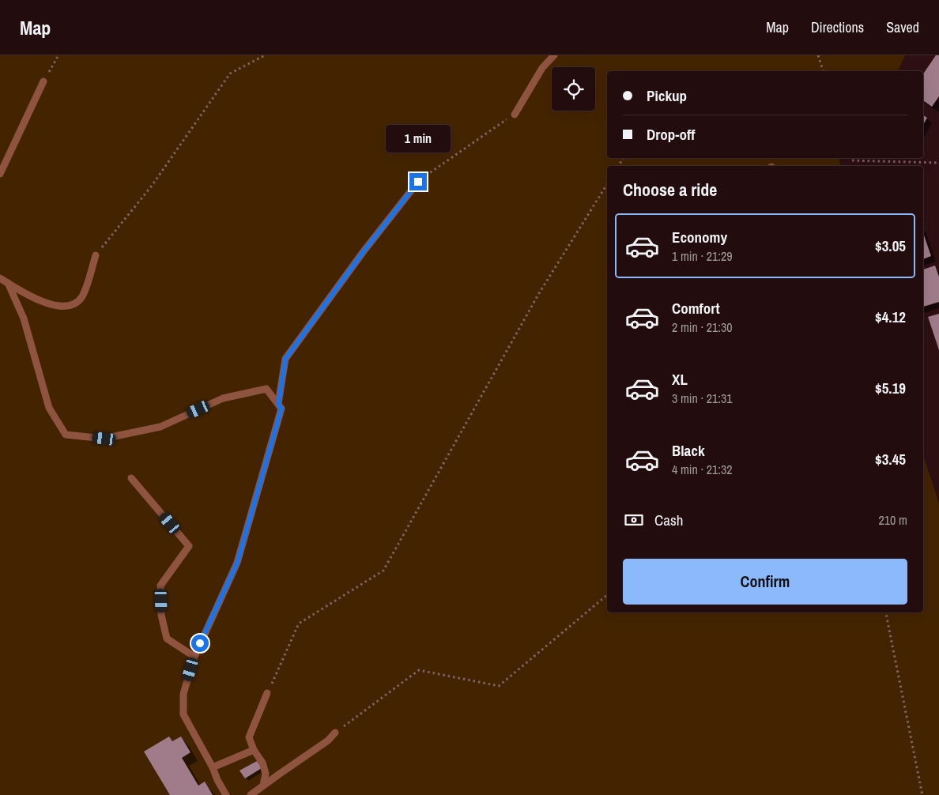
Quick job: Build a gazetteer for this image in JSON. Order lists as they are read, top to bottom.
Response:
{
  "page": {
    "header": "Map",
    "nav": ["Map", "Directions", "Saved"],
    "banner": ["Pickup", "Drop-off"],
    "bubble": "1 min",
    "heading": "Choose a ride",
    "list": [
      {
        "name": "Economy",
        "note": "1 min · 21:29",
        "value": "$3.05"
      },
      {
        "name": "Comfort",
        "note": "2 min · 21:30",
        "value": "$4.12"
      },
      {
        "name": "XL",
        "note": "3 min · 21:31",
        "value": "$5.19"
      },
      {
        "name": "Black",
        "note": "4 min · 21:32",
        "value": "$3.45"
      }
    ],
    "pay": ["Cash", "210 m"],
    "buttons": "Confirm"
  }
}
